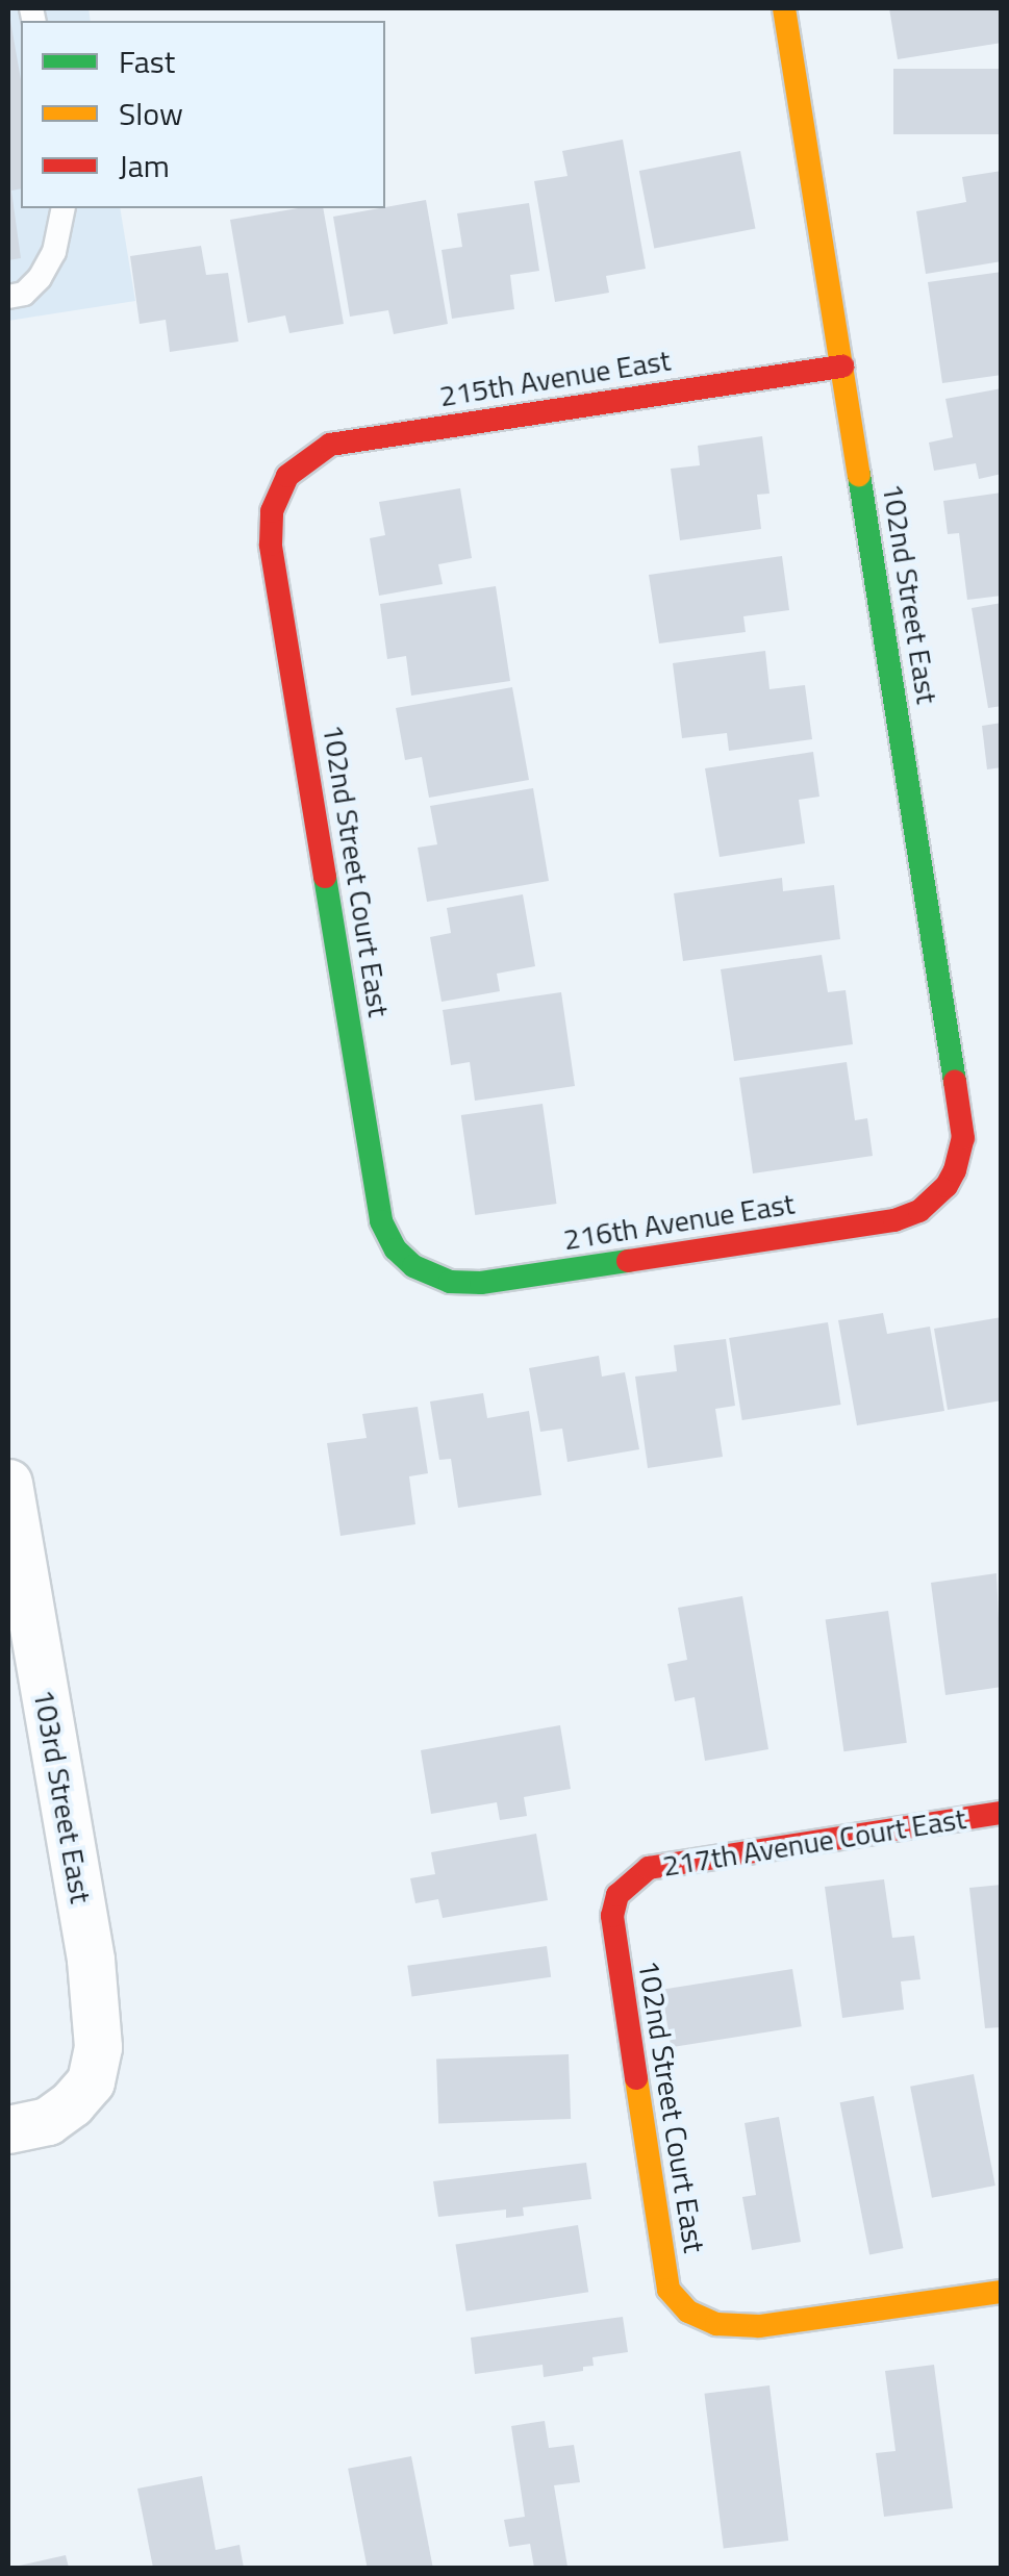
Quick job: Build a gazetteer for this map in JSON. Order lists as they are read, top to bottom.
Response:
{
  "streets": {
    "street": [
      "215th Avenue East",
      "102nd Street East",
      "102nd Street Court East",
      "216th Avenue East",
      "103rd Street East",
      "217th Avenue Court East"
    ]
  },
  "crossings": [
    ["215th Avenue East", "102nd Street East"],
    ["215th Avenue East", "102nd Street Court East"],
    ["102nd Street East", "216th Avenue East"],
    ["102nd Street Court East", "216th Avenue East"],
    ["102nd Street Court East", "217th Avenue Court East"]
  ],
  "legend": ["Fast", "Slow", "Jam"]
}
